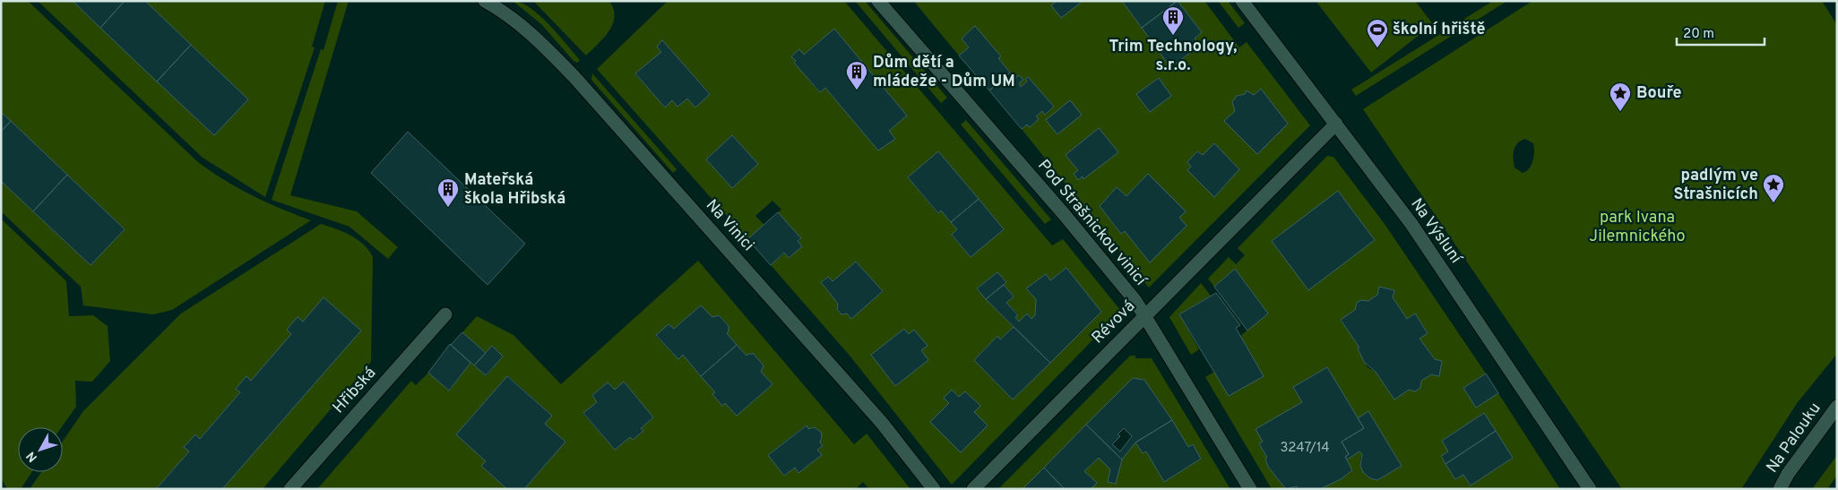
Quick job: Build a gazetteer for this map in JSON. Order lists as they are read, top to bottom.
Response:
{
  "streets": {
    "street": [
      "Pod Strašnickou vinicí",
      "Na Vinici",
      "Na Výsluní",
      "Révová",
      "Hřibská",
      "Na Palouku"
    ]
  },
  "crossings": [
    ["Pod Strašnickou vinicí", "Révová"],
    ["Na Výsluní", "Révová"]
  ],
  "parks": ["park Ivana Jilemnického"],
  "places": {
    "building": ["Trim Technology, s.r.o.", "Dům dětí a mládeže - Dům UM", "Mateřská škola Hřibská"],
    "sports": ["školní hřiště"],
    "place": ["Bouře", "padlým ve Strašnicích"]
  },
  "house_numbers": ["3247/14"],
  "scale_bar": "20 m",
  "north": "bottom left"
}
